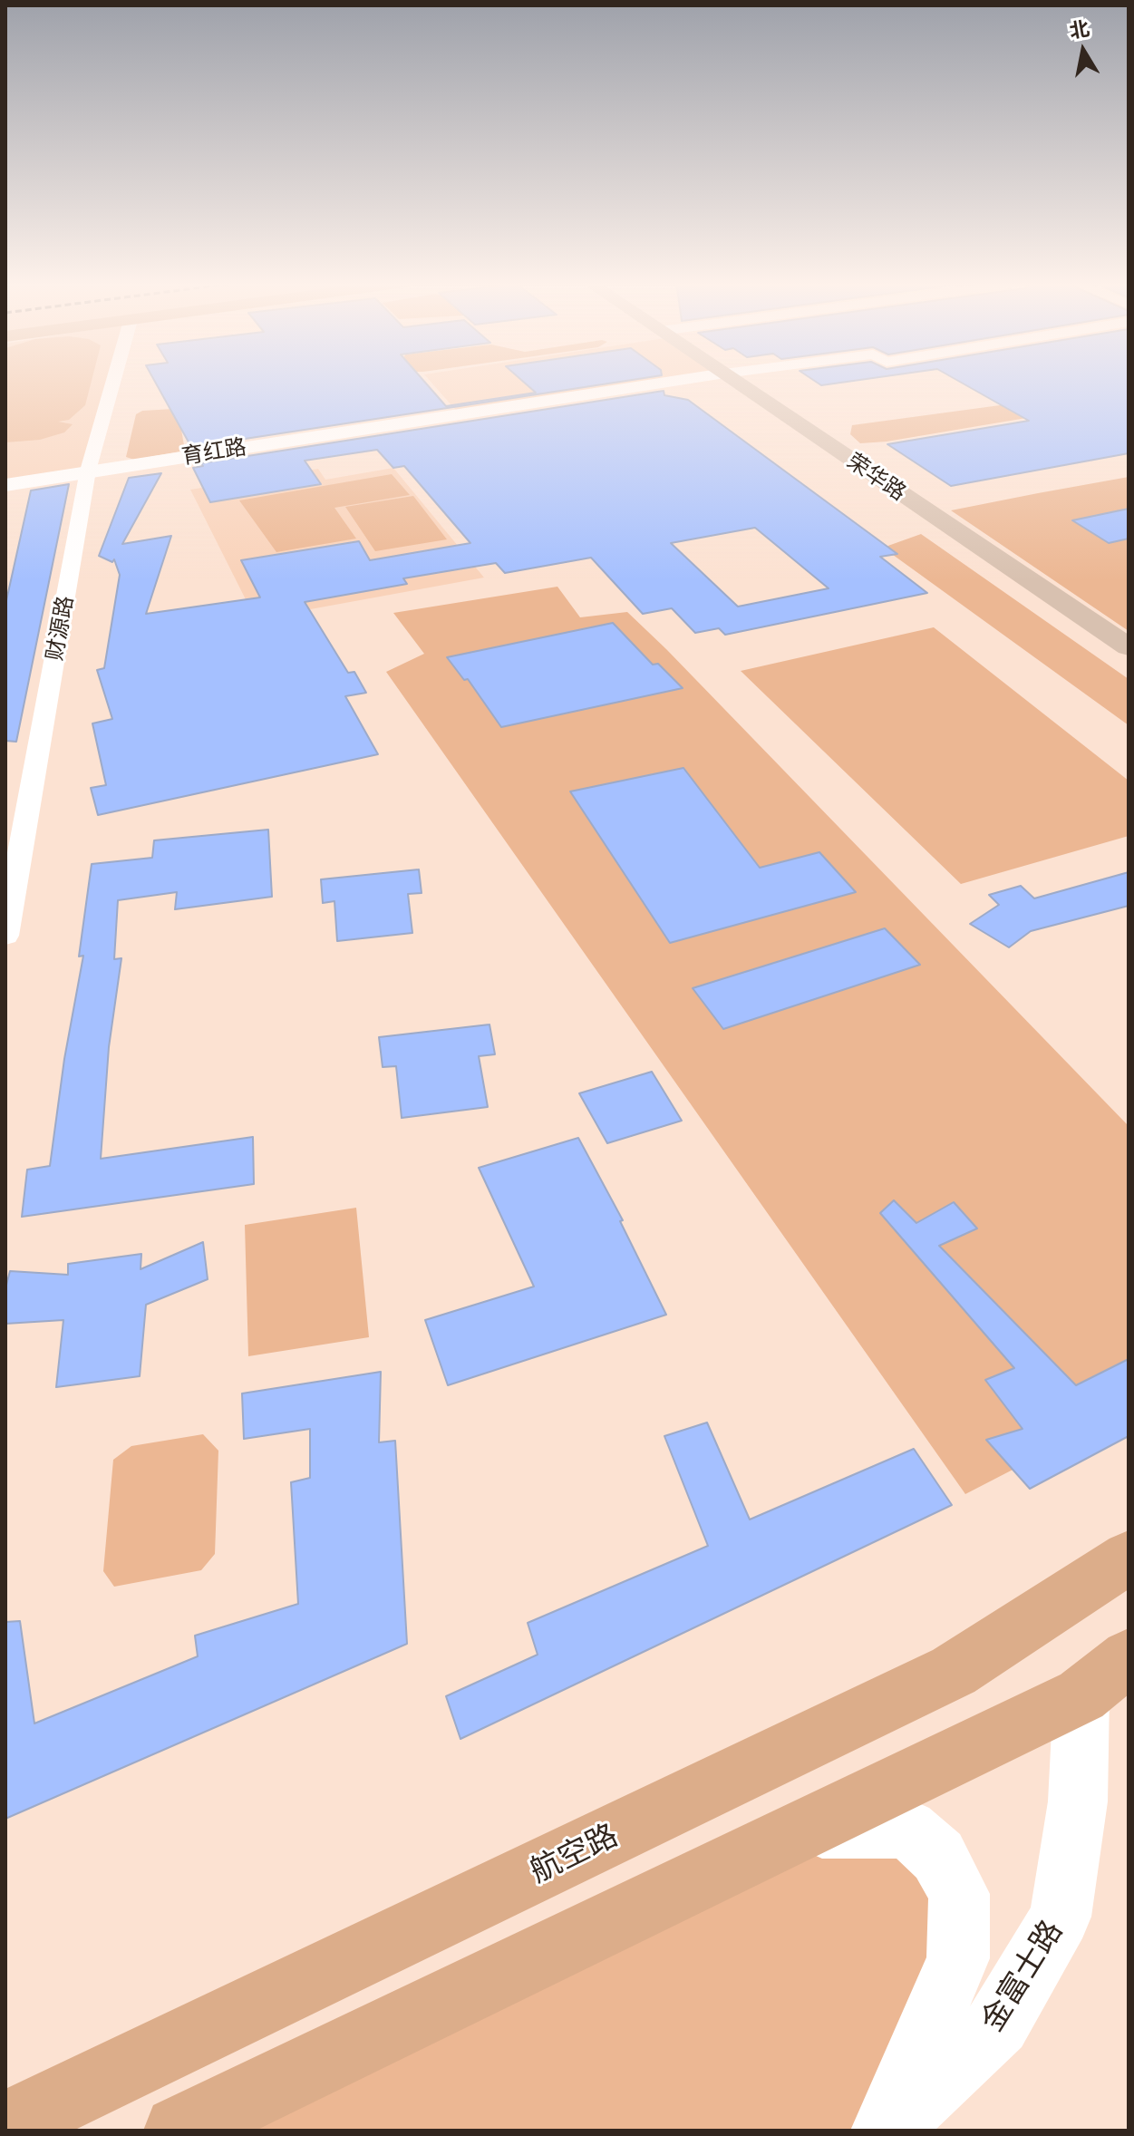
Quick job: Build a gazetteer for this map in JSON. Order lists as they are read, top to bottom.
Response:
{
  "streets": {
    "main road": ["荣华路", "航空路"],
    "street": ["育红路", "财源路", "金富士路"]
  },
  "crossings": [
    ["育红路", "财源路"]
  ],
  "north": "top"
}
